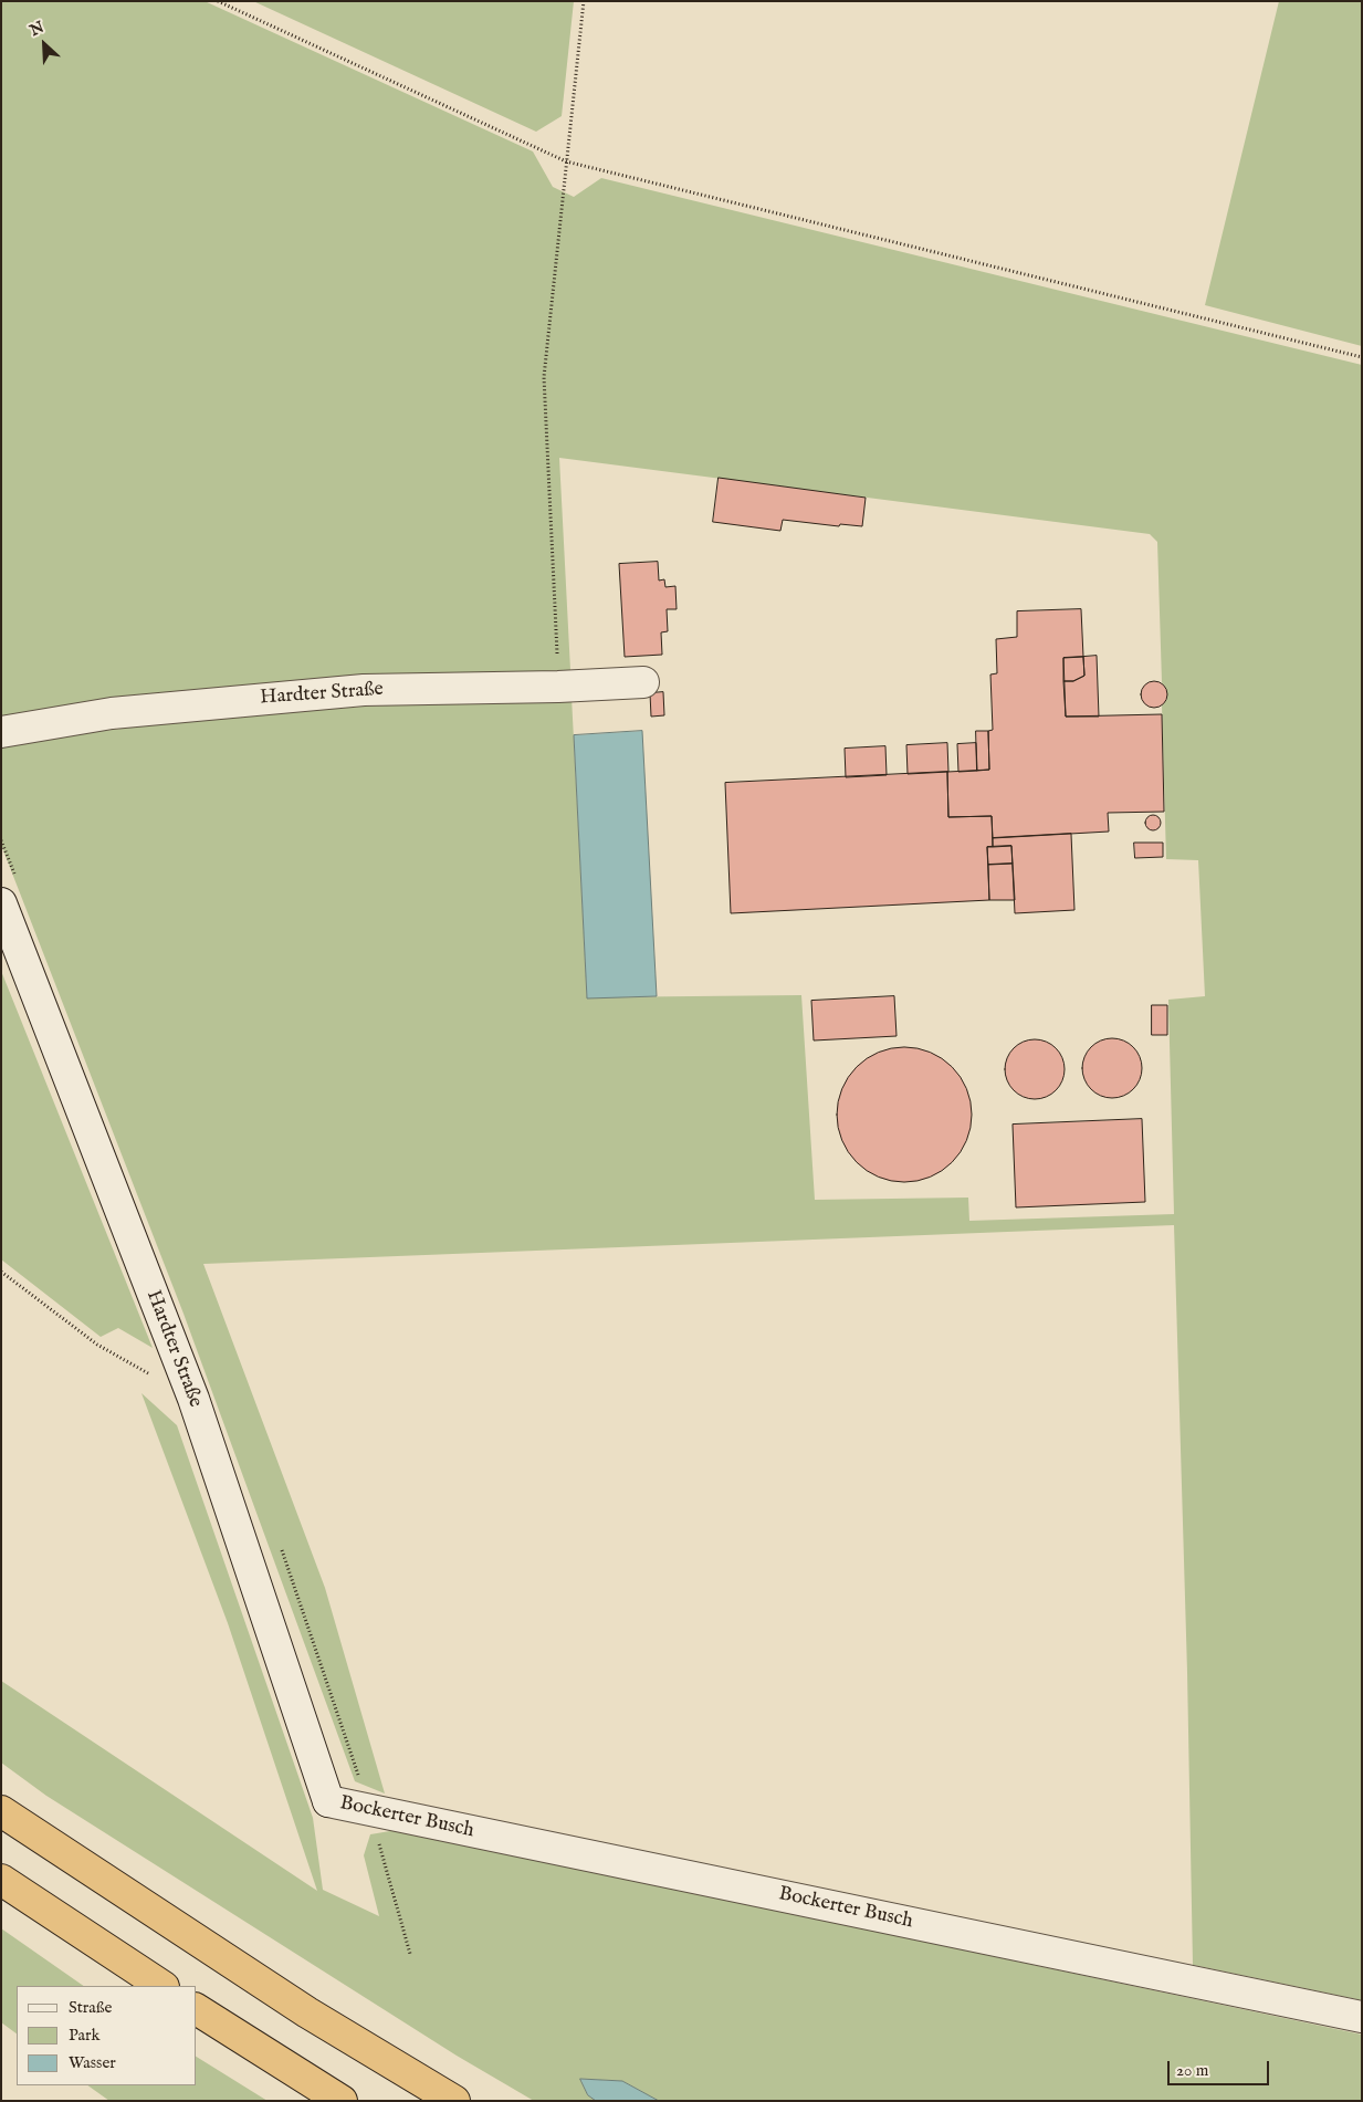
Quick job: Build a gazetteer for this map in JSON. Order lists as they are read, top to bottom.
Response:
{
  "streets": {
    "street": ["Hardter Straße", "Bockerter Busch"]
  },
  "crossings": [
    ["Hardter Straße", "Bockerter Busch"]
  ],
  "legend": ["Straße", "Park", "Wasser"],
  "scale_bar": "20 m",
  "north": "top left"
}
